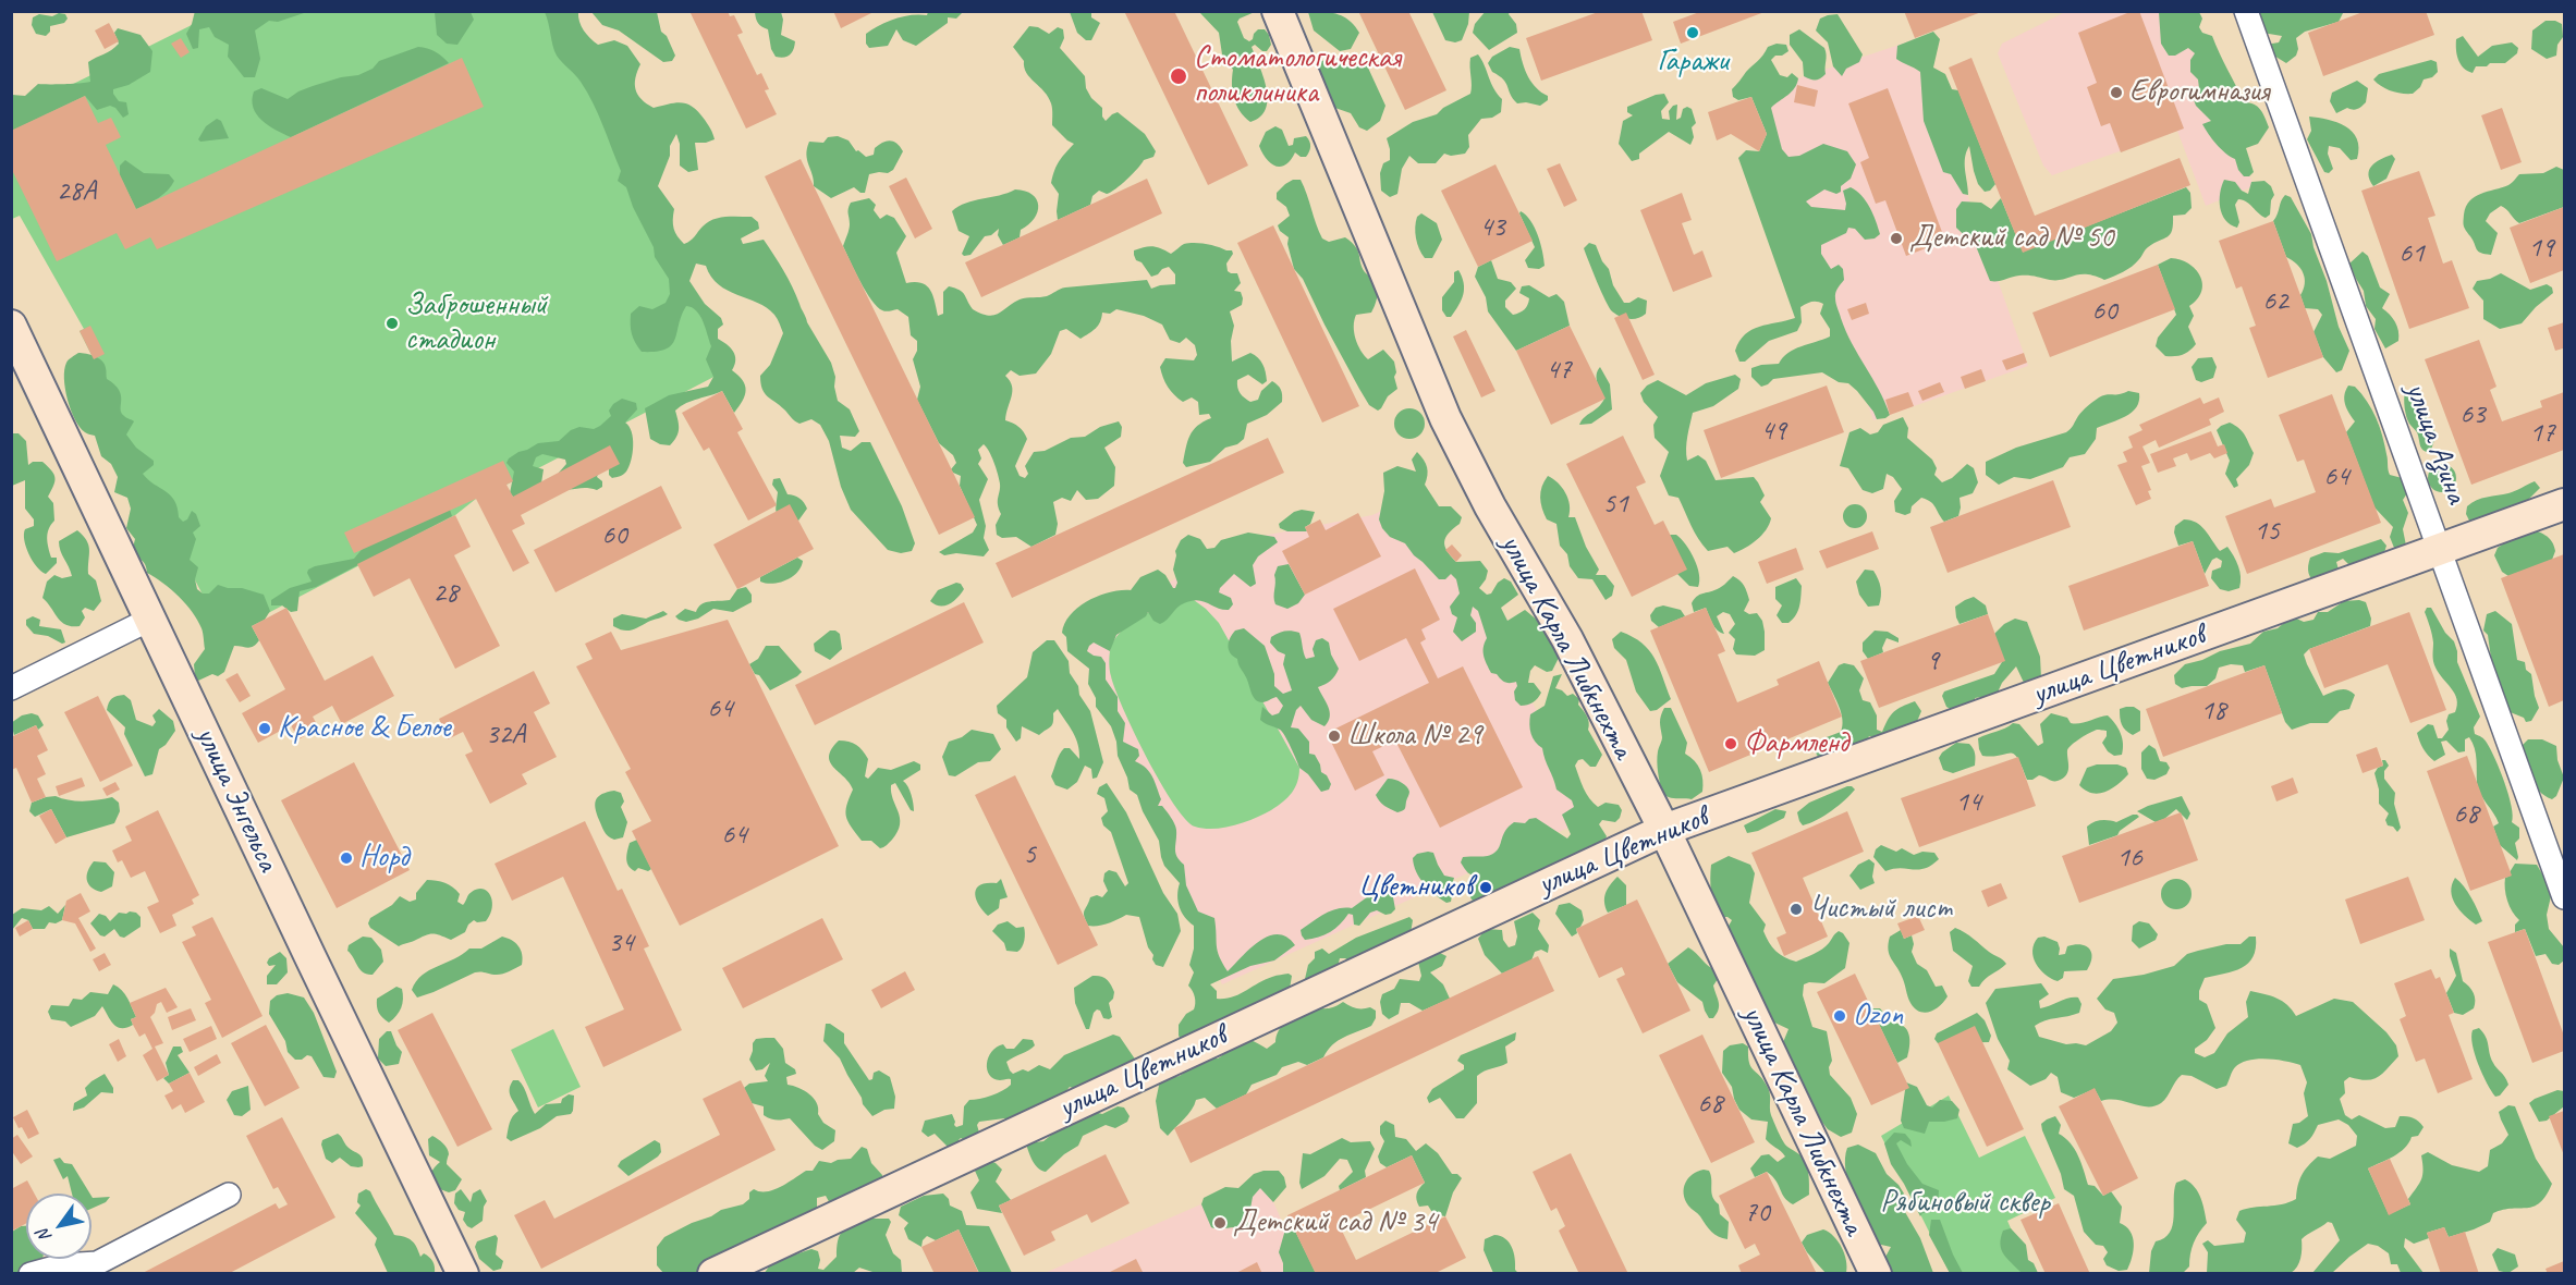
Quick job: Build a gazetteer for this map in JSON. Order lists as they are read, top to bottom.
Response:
{
  "streets": {
    "street": [
      "улица Азина",
      "улица Карла Либкнехта",
      "улица Цветников",
      "улица Энгельса"
    ]
  },
  "crossings": [
    ["улица Азина", "улица Цветников"],
    ["улица Карла Либкнехта", "улица Цветников"]
  ],
  "parks": ["Рябиновый сквер"],
  "places": [
    "Гаражи",
    "Стоматологическая поликлиника",
    "Еврогимназия",
    "Детский сад № 50",
    "Заброшенный стадион",
    "Красное & Белое",
    "Школа № 29",
    "Фармленд",
    "Норд",
    "Цветников",
    "Чистый лист",
    "Ozon",
    "Детский сад № 34"
  ],
  "house_numbers": [
    "28А",
    "43",
    "19",
    "61",
    "62",
    "60",
    "47",
    "63",
    "49",
    "17",
    "64",
    "51",
    "15",
    "60",
    "28",
    "9",
    "64",
    "18",
    "32А",
    "14",
    "68",
    "64",
    "5",
    "16",
    "34",
    "68",
    "70"
  ],
  "north": "bottom left"
}
